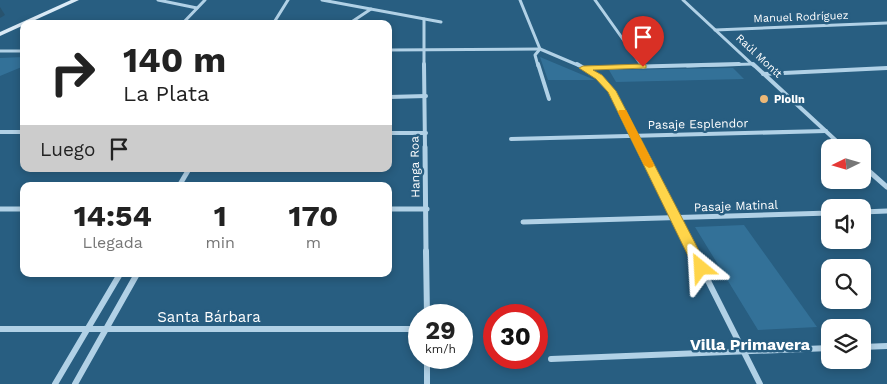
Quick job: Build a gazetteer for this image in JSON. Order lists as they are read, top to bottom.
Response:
{
  "streets": {
    "street": [
      "Manuel Rodríguez",
      "Raúl Montt",
      "Pasaje Esplendor",
      "Hanga Roa",
      "Pasaje Matinal",
      "Santa Bárbara"
    ]
  },
  "crossings": [
    ["Manuel Rodríguez", "Raúl Montt"],
    ["Raúl Montt", "Pasaje Esplendor"]
  ],
  "districts": ["Villa Primavera"],
  "places": ["Piolin"],
  "north": "left",
  "page": {
    "turn": ["140 m", "La Plata"],
    "then": "Luego",
    "eta": [
      "14:54",
      "Llegada",
      "1",
      "min",
      "170",
      "m"
    ],
    "speed": "29 km/h",
    "limit": "30"
  }
}
